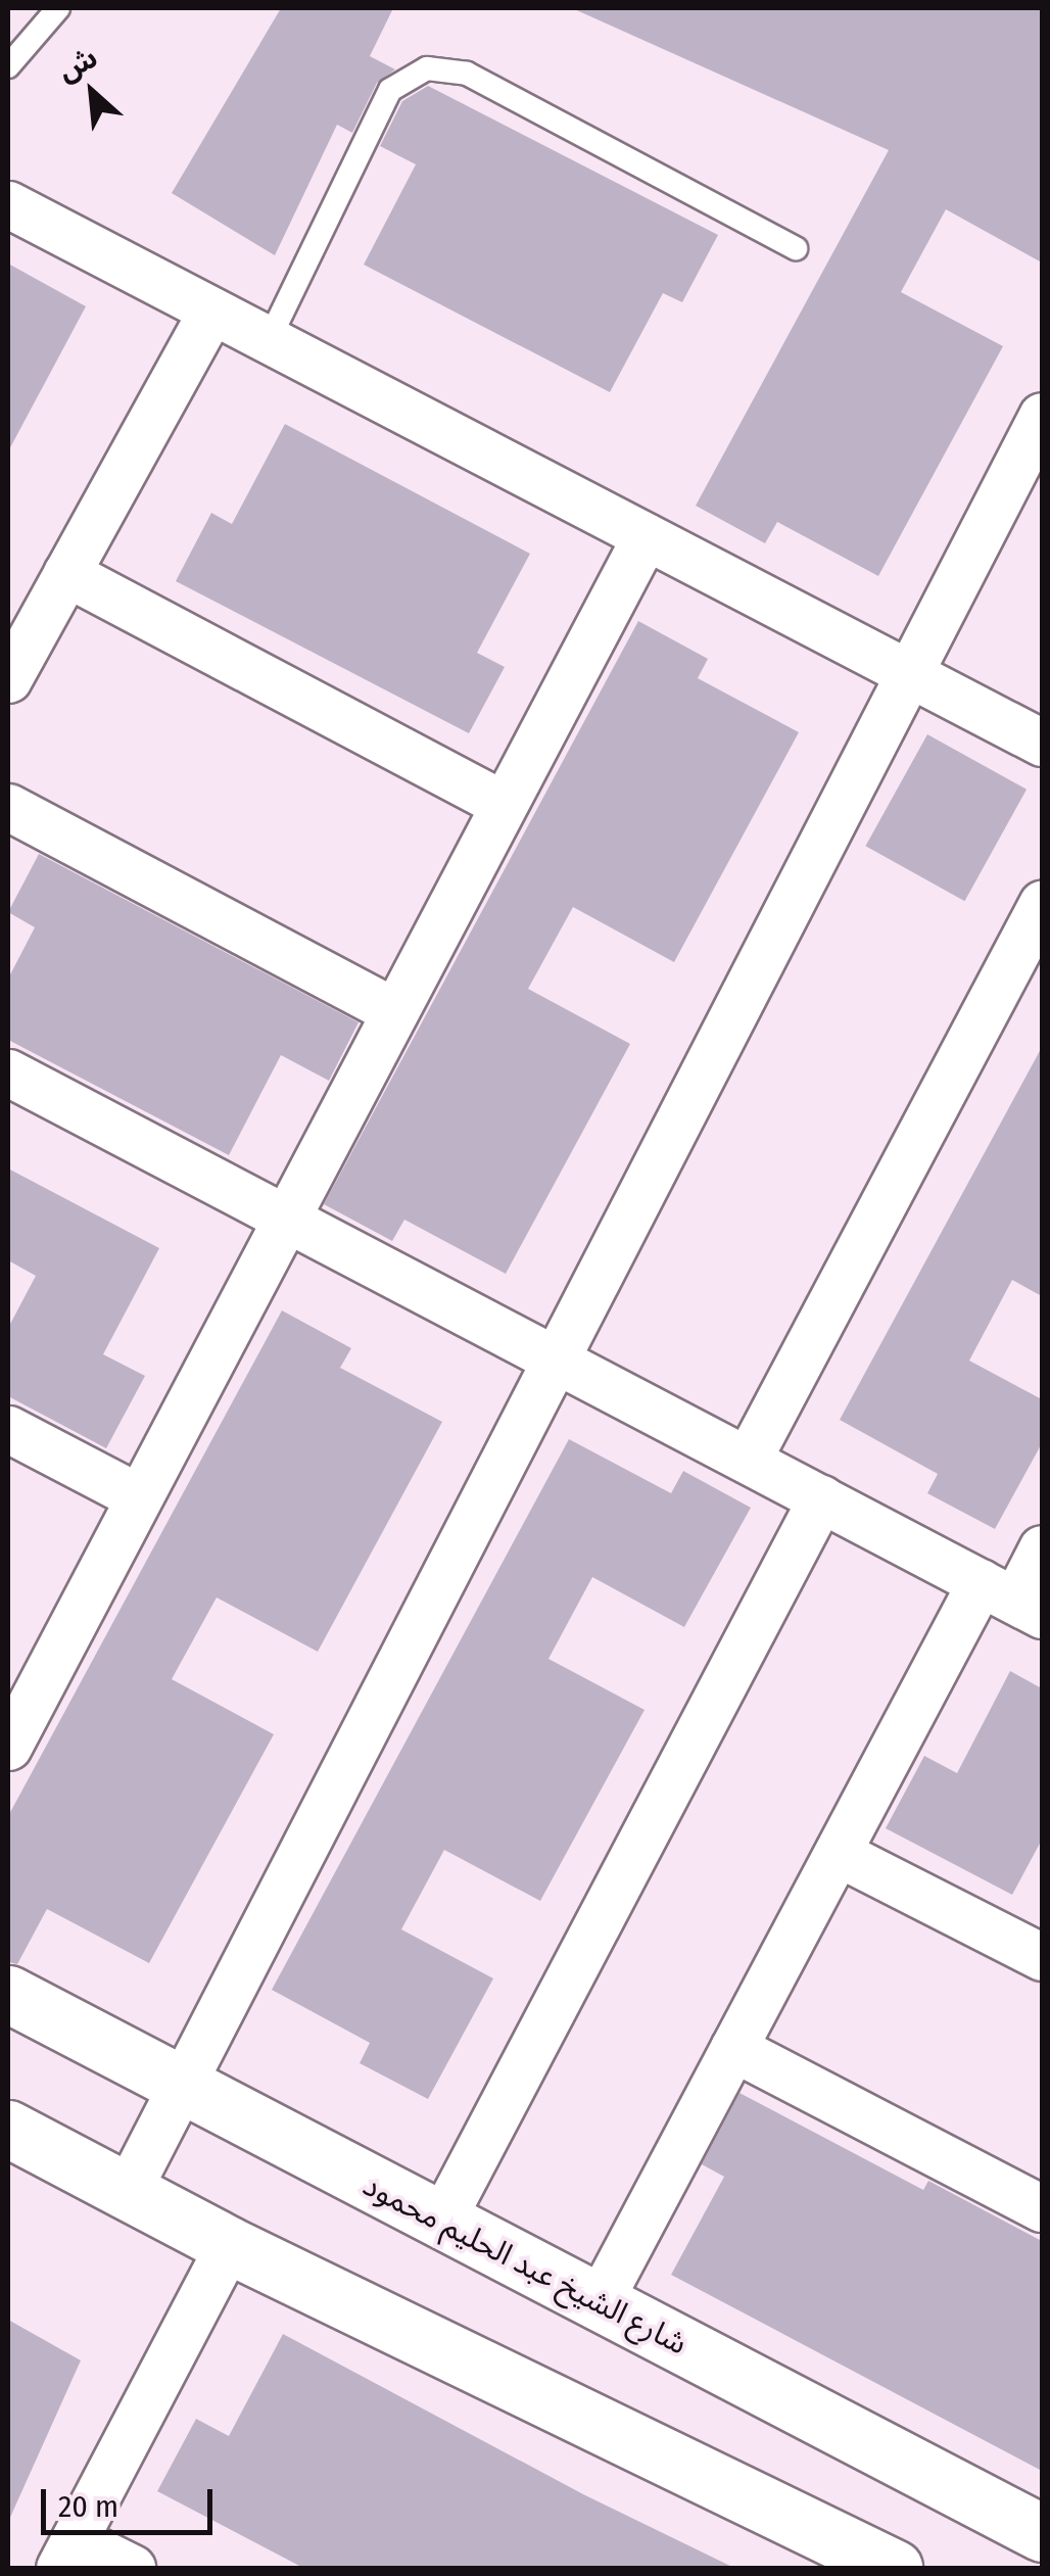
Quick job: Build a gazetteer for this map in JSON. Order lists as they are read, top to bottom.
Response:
{
  "streets": {
    "street": ["شارع الشيخ عبد الحليم محمود"]
  },
  "scale_bar": "20 m",
  "north": "top left"
}
